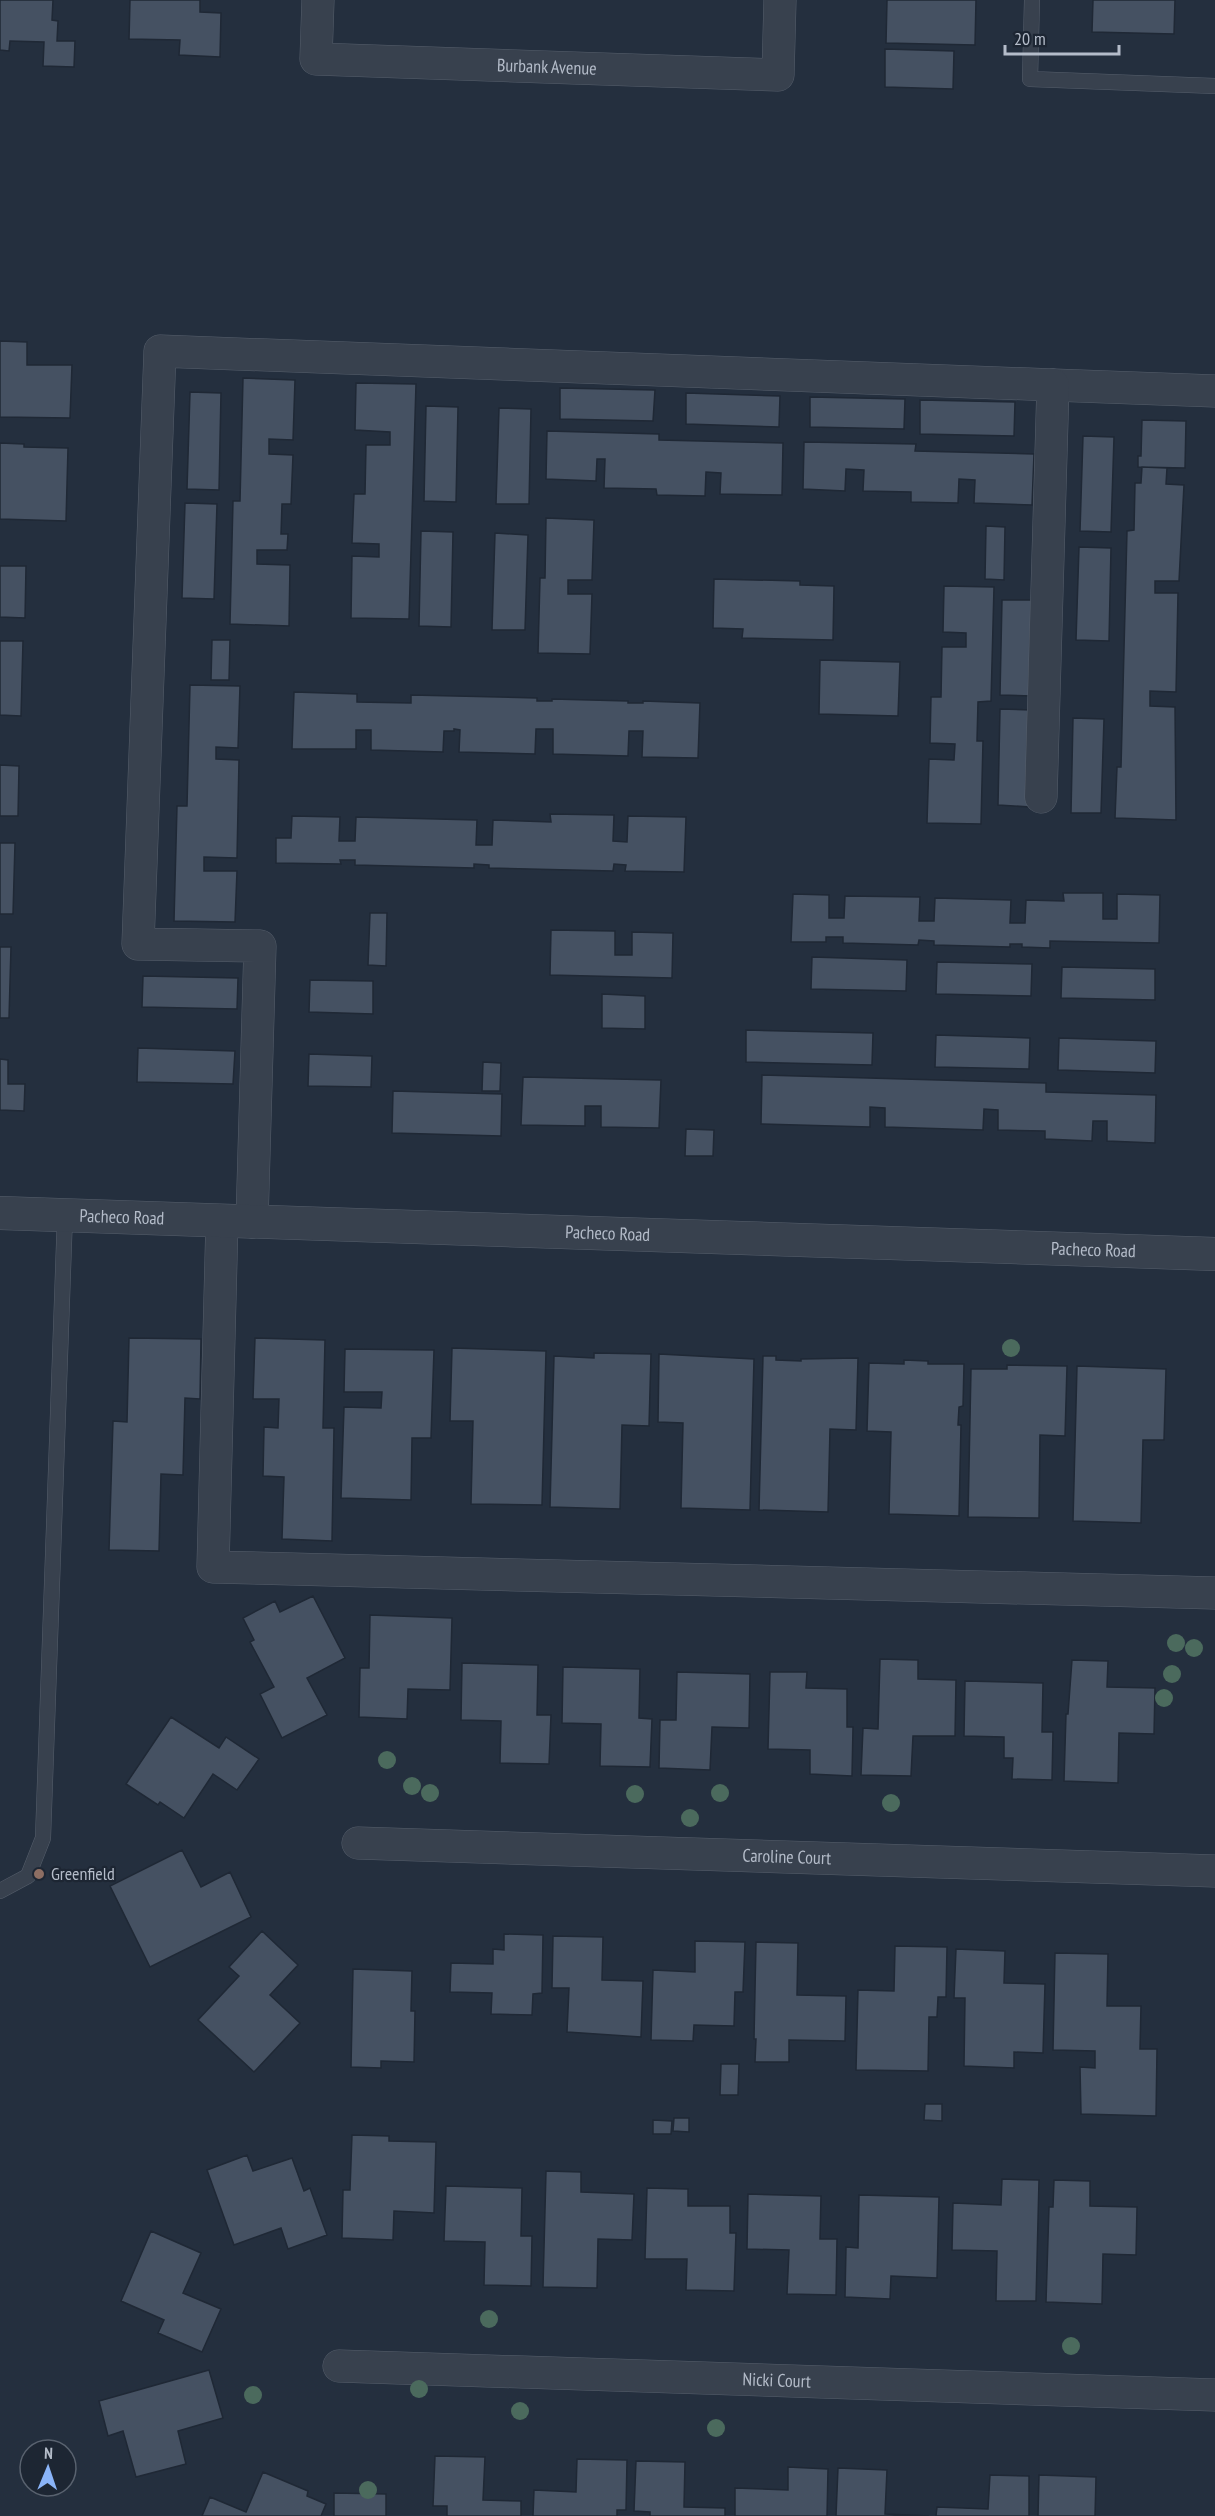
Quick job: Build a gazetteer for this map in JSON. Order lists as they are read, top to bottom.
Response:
{
  "streets": {
    "street": [
      "Burbank Avenue",
      "Pacheco Road",
      "Caroline Court",
      "Nicki Court"
    ]
  },
  "places": ["Greenfield"],
  "scale_bar": "20 m",
  "north": "top"
}
